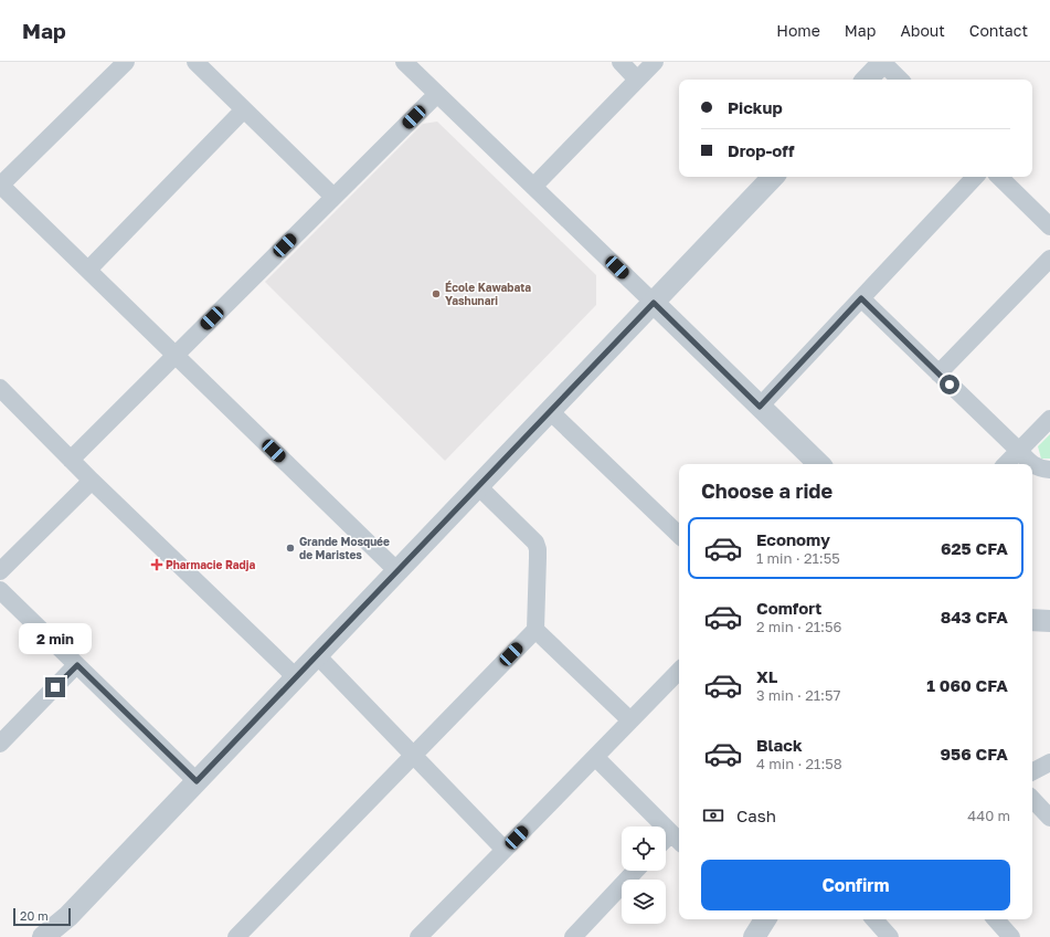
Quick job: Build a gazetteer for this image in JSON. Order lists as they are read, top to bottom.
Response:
{
  "places": {
    "other": ["École Kawabata Yashunari", "Grande Mosquée de Maristes"],
    "health": ["Pharmacie Radja"]
  },
  "scale_bar": "20 m",
  "page": {
    "header": "Map",
    "nav": [
      "Home",
      "Map",
      "About",
      "Contact"
    ],
    "banner": ["Pickup", "Drop-off"],
    "heading": "Choose a ride",
    "list": [
      {
        "name": "Economy",
        "note": "1 min · 21:55",
        "value": "625 CFA"
      },
      {
        "name": "Comfort",
        "note": "2 min · 21:56",
        "value": "843 CFA"
      },
      {
        "name": "XL",
        "note": "3 min · 21:57",
        "value": "1 060 CFA"
      },
      {
        "name": "Black",
        "note": "4 min · 21:58",
        "value": "956 CFA"
      }
    ],
    "bubble": "2 min",
    "pay": ["Cash", "440 m"],
    "buttons": "Confirm",
    "scale": "20 m"
  }
}
